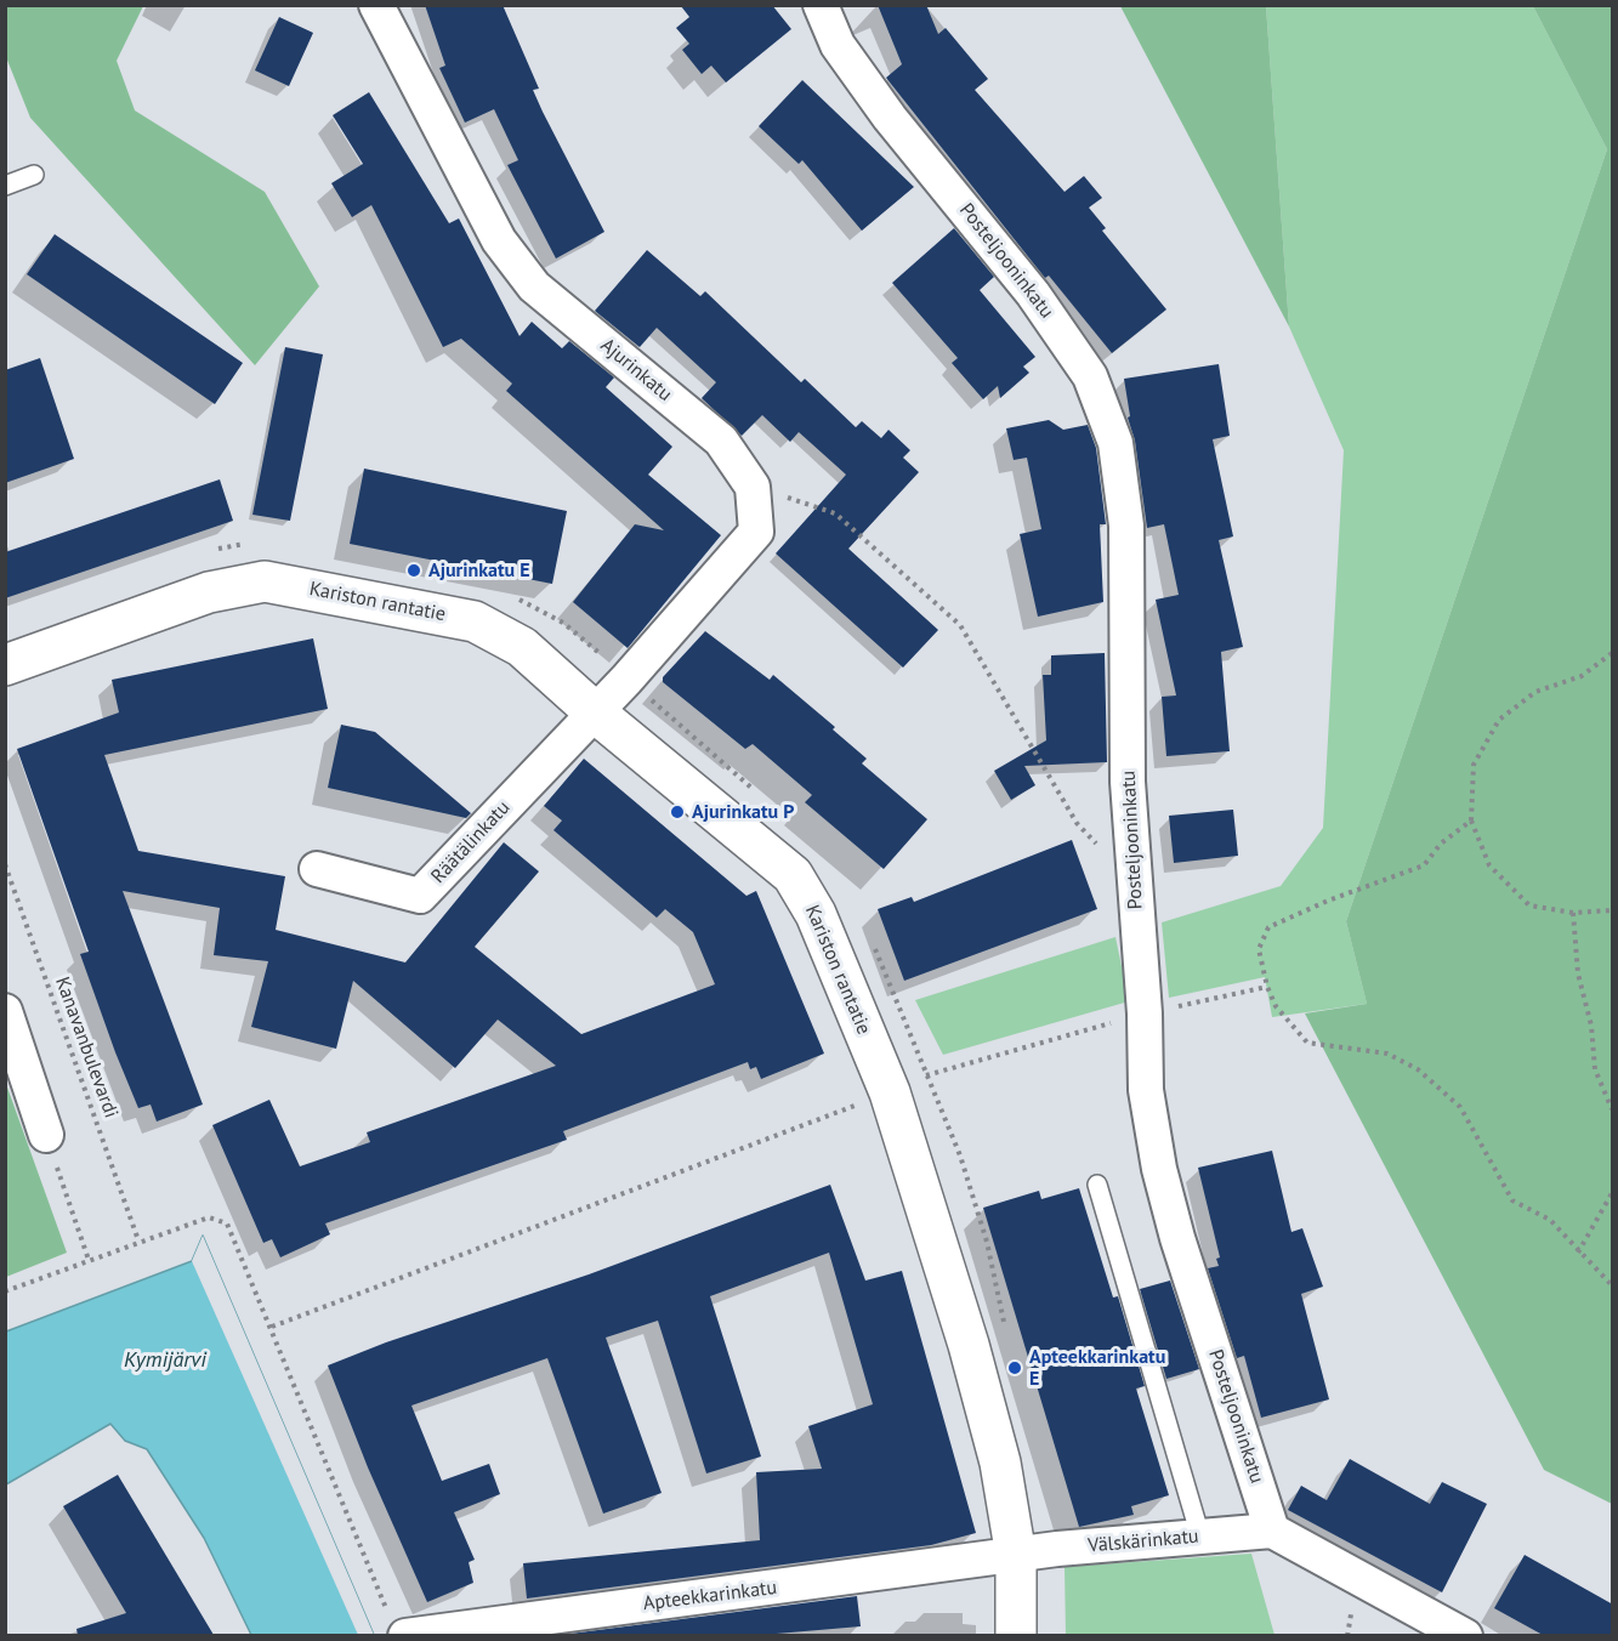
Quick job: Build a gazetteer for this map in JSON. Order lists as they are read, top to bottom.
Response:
{
  "streets": {
    "street": [
      "Posteljooninkatu",
      "Ajurinkatu",
      "Kariston rantatie",
      "Räätälinkatu",
      "Välskärinkatu",
      "Apteekkarinkatu"
    ],
    "path": ["Kanavanbulevardi"]
  },
  "crossings": [
    ["Posteljooninkatu", "Välskärinkatu"],
    ["Ajurinkatu", "Kariston rantatie"],
    ["Ajurinkatu", "Räätälinkatu"],
    ["Kariston rantatie", "Räätälinkatu"],
    ["Kariston rantatie", "Välskärinkatu"],
    ["Kariston rantatie", "Apteekkarinkatu"],
    ["Välskärinkatu", "Apteekkarinkatu"]
  ],
  "water": ["Kymijärvi"],
  "places": ["Ajurinkatu E", "Ajurinkatu P", "Apteekkarinkatu E"]
}
